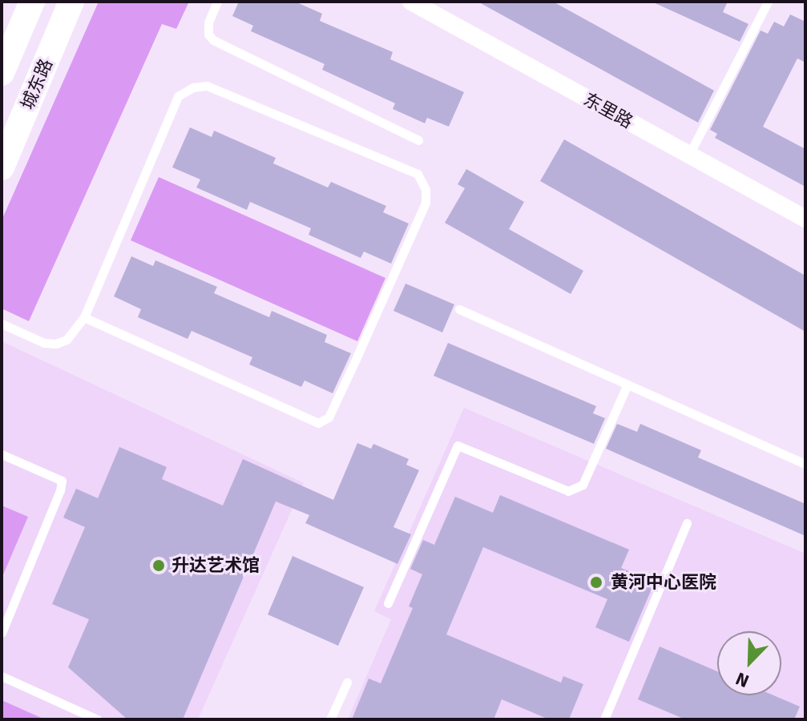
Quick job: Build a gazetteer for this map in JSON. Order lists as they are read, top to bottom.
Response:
{
  "streets": {
    "main road": ["城东路"],
    "street": ["东里路"]
  },
  "places": ["升达艺术馆", "黄河中心医院"],
  "north": "bottom left"
}
